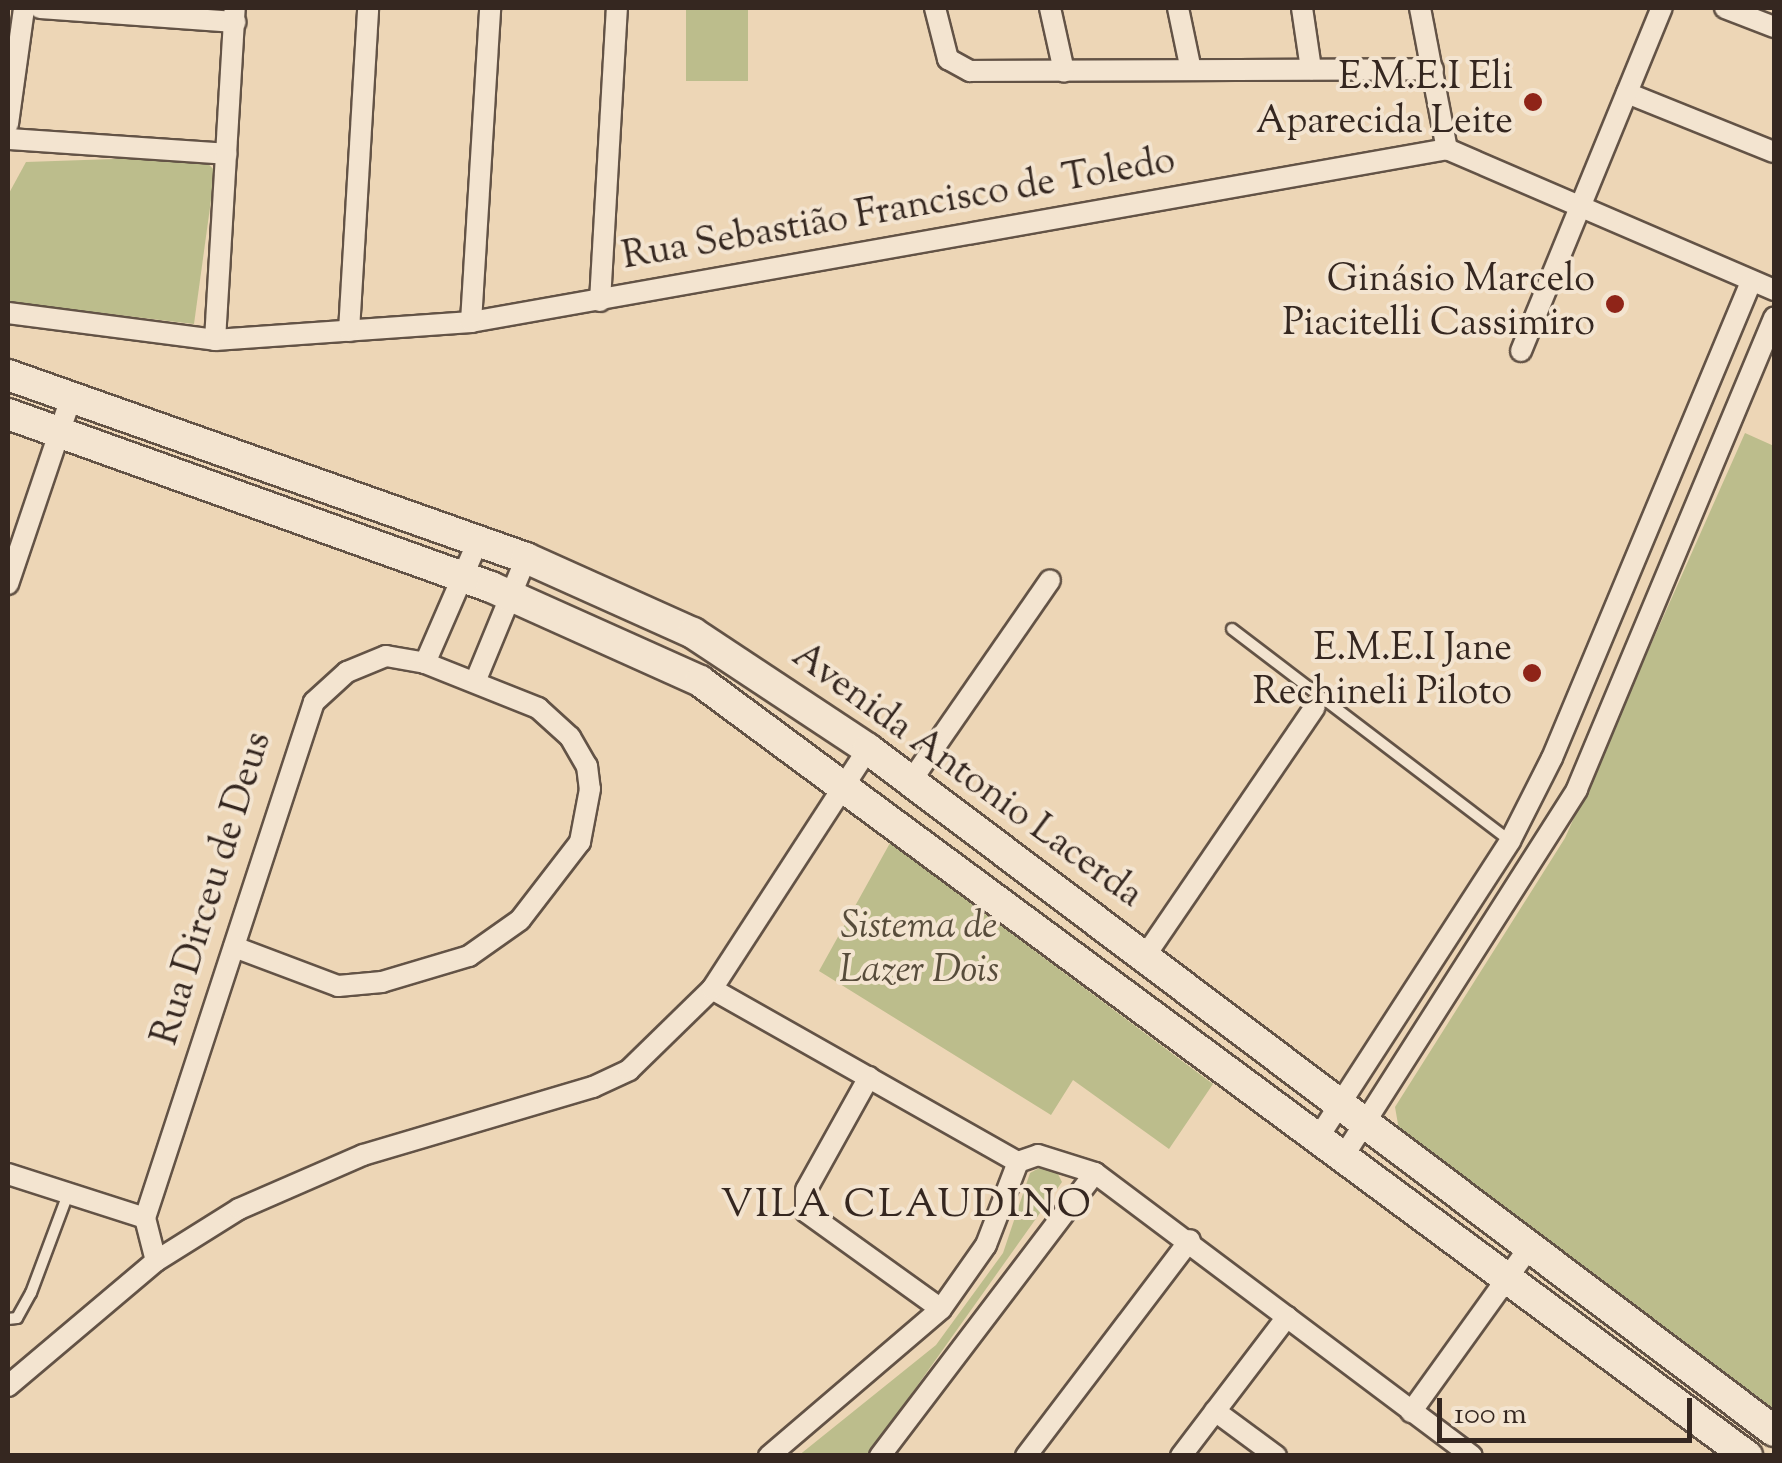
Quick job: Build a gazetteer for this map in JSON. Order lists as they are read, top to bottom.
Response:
{
  "streets": {
    "main road": ["Avenida Antonio Lacerda"],
    "street": ["Rua Sebastião Francisco de Toledo", "Rua Dirceu de Deus"]
  },
  "districts": ["VILA CLAUDINO"],
  "parks": ["Sistema de Lazer Dois"],
  "places": ["E.M.E.I Eli Aparecida Leite", "Ginásio Marcelo Piacitelli Cassimiro", "E.M.E.I Jane Rechineli Piloto"],
  "scale_bar": "100 m"
}
